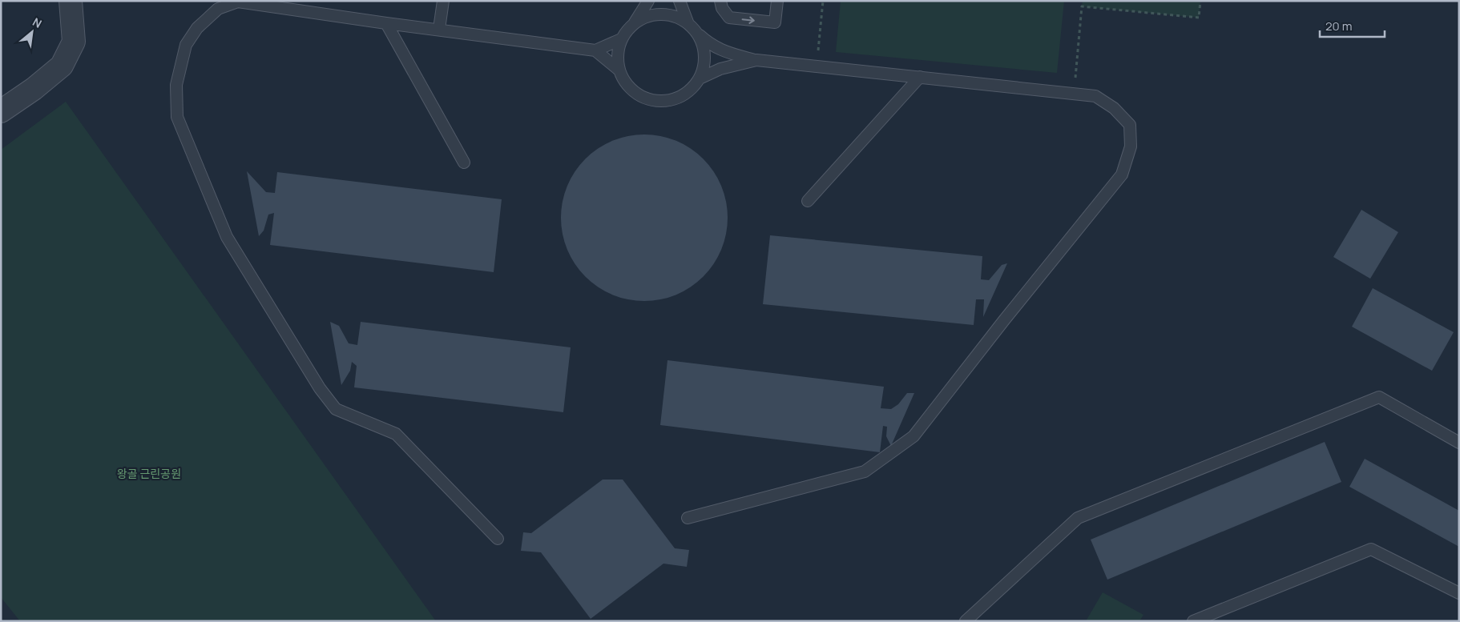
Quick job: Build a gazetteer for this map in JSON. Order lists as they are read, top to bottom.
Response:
{
  "parks": ["왕골 근린공원"],
  "scale_bar": "20 m",
  "north": "top right"
}
